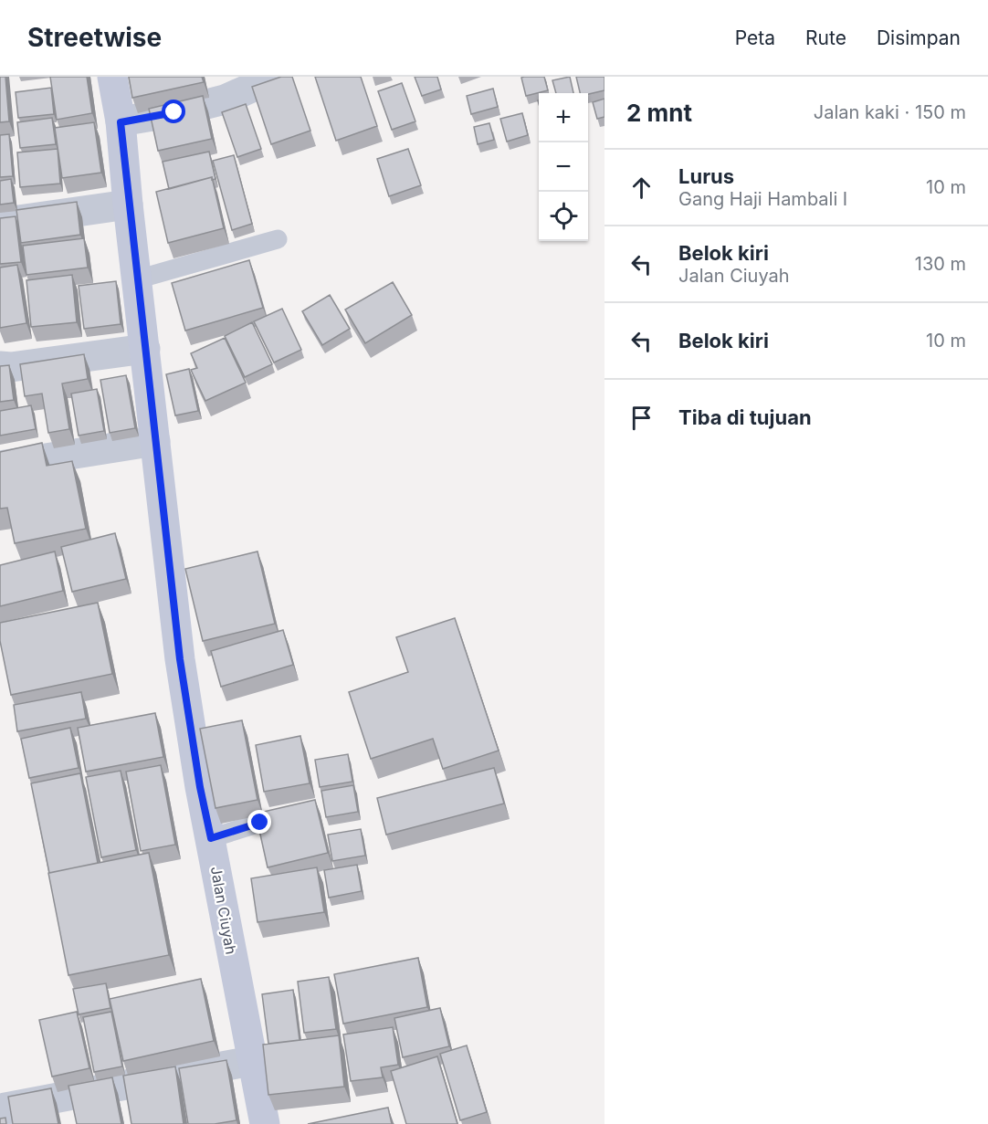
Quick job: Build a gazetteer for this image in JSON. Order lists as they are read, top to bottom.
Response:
{
  "streets": {
    "street": ["Jalan Ciuyah"]
  },
  "page": {
    "header": "Streetwise",
    "nav": ["Peta", "Rute", "Disimpan"],
    "heading": ["2 mnt", "Jalan kaki · 150 m"],
    "map_buttons": ["+", "−"],
    "list": [
      ["Lurus", "Gang Haji Hambali I", "10 m"],
      ["Belok kiri", "Jalan Ciuyah", "130 m"],
      ["Belok kiri", "10 m"],
      "Tiba di tujuan"
    ]
  }
}
